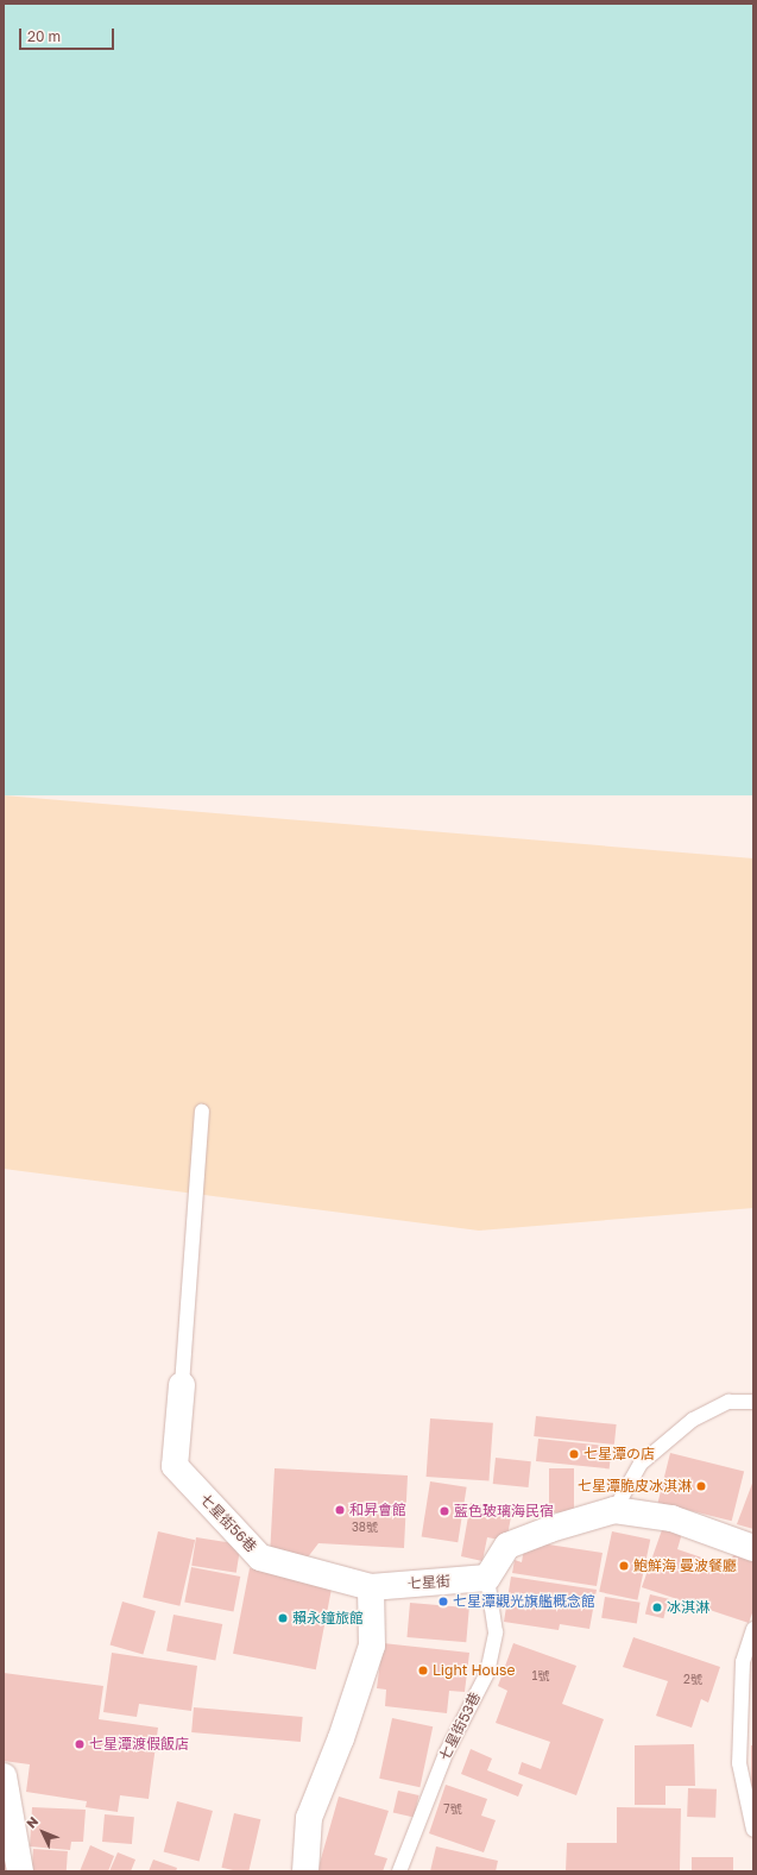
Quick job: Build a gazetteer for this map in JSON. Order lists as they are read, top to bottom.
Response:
{
  "streets": {
    "street": ["七星街56巷", "七星街"],
    "lane": ["七星街53巷"]
  },
  "crossings": [
    ["七星街56巷", "七星街"],
    ["七星街", "七星街53巷"]
  ],
  "places": [
    "七星潭の店",
    "七星潭脆皮冰淇淋",
    "和昇會館",
    "藍色玻璃海民宿",
    "鮑鮮海 曼波餐廳",
    "七星潭觀光旗艦概念館",
    "冰淇淋",
    "賴永鐘旅館",
    "Light House",
    "七星潭渡假飯店"
  ],
  "house_numbers": [
    "38號",
    "1號",
    "2號",
    "7號"
  ],
  "scale_bar": "20 m",
  "north": "top left"
}
